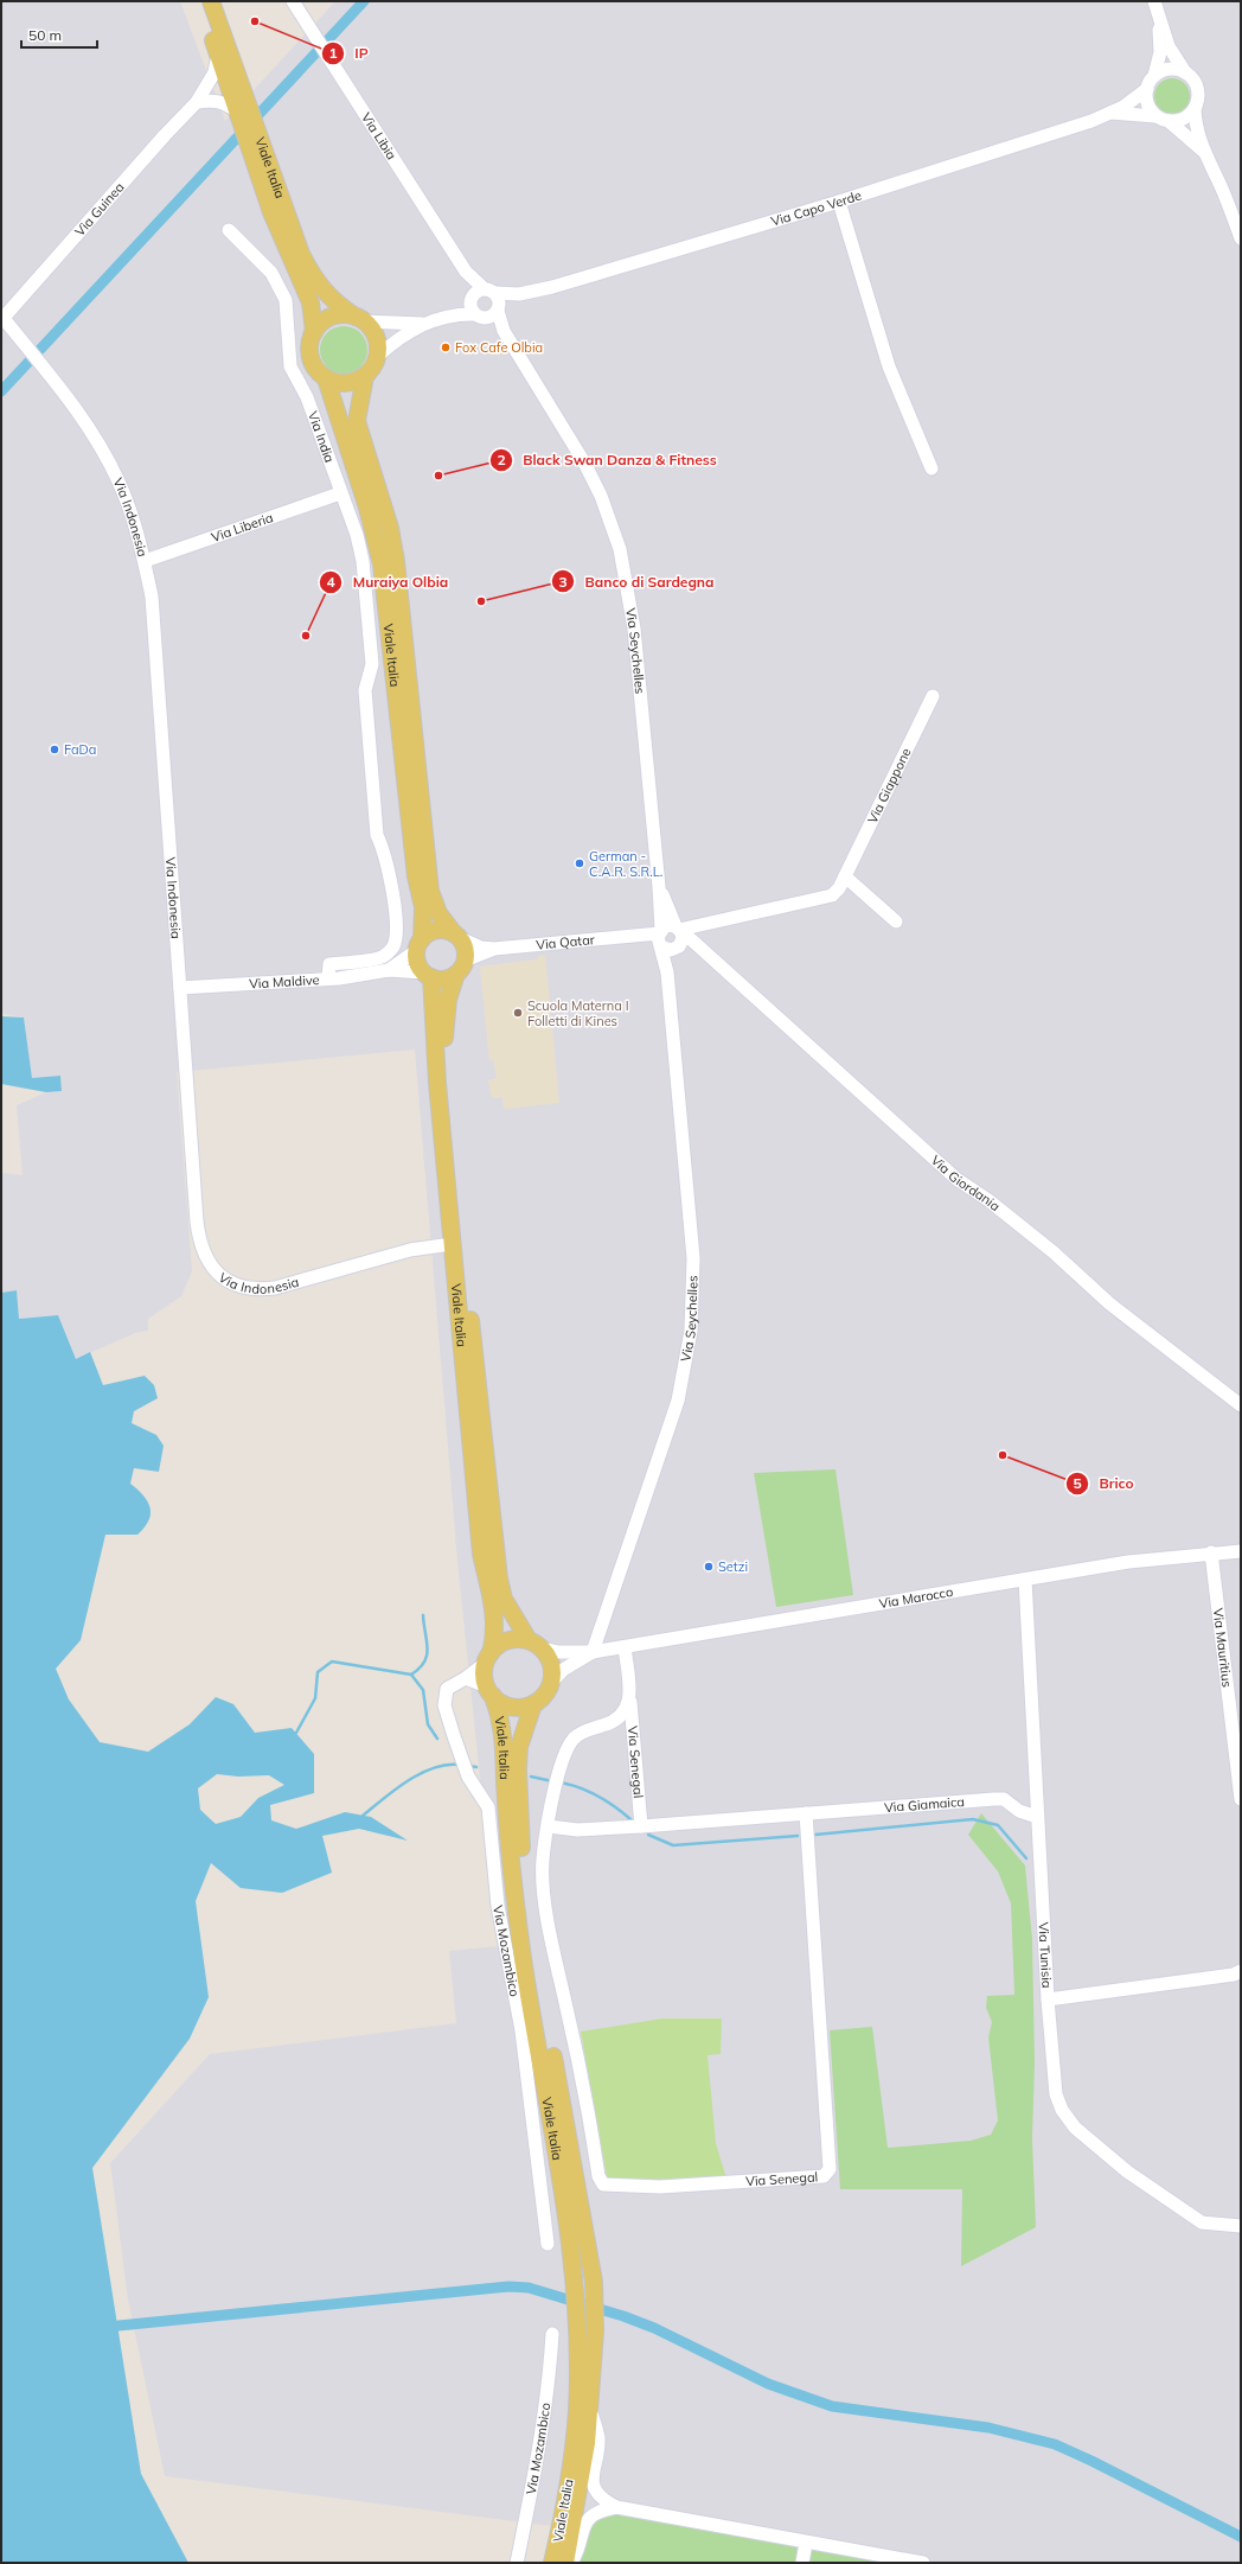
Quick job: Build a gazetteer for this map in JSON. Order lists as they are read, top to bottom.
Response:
{
  "streets": {
    "main road": ["Viale Italia"],
    "street": [
      "Via Libia",
      "Via Capo Verde",
      "Via Guinea",
      "Via India",
      "Via Indonesia",
      "Via Liberia",
      "Via Seychelles",
      "Via Giappone",
      "Via Qatar",
      "Via Maldive",
      "Via Giordania",
      "Via Marocco",
      "Via Mauritius",
      "Via Senegal",
      "Via Giamaica",
      "Via Mozambico",
      "Via Tunisia"
    ]
  },
  "crossings": [
    ["Via Libia", "Via Capo Verde"],
    ["Via Libia", "Via Seychelles"],
    ["Viale Italia", "Via Guinea"],
    ["Viale Italia", "Via Indonesia"],
    ["Viale Italia", "Via Maldive"],
    ["Viale Italia", "Via Marocco"],
    ["Viale Italia", "Via Mozambico"],
    ["Via Capo Verde", "Via Seychelles"],
    ["Via Guinea", "Via Indonesia"],
    ["Via India", "Via Liberia"],
    ["Via India", "Via Maldive"],
    ["Via Indonesia", "Via Liberia"],
    ["Via Indonesia", "Via Maldive"],
    ["Via Seychelles", "Via Giappone"],
    ["Via Seychelles", "Via Qatar"],
    ["Via Seychelles", "Via Giordania"],
    ["Via Seychelles", "Via Marocco"],
    ["Via Giappone", "Via Qatar"],
    ["Via Giappone", "Via Giordania"],
    ["Via Qatar", "Via Giordania"],
    ["Via Marocco", "Via Mauritius"],
    ["Via Marocco", "Via Senegal"],
    ["Via Marocco", "Via Mozambico"],
    ["Via Marocco", "Via Tunisia"],
    ["Via Senegal", "Via Giamaica"],
    ["Via Giamaica", "Via Tunisia"]
  ],
  "places": [
    "IP",
    "Fox Cafe Olbia",
    "Black Swan Danza & Fitness",
    "Banco di Sardegna",
    "Muraiya Olbia",
    "FaDa",
    "German - C.A.R. S.R.L.",
    "Scuola Materna I Folletti di Kines",
    "Brico",
    "Setzi"
  ],
  "scale_bar": "50 m"
}
